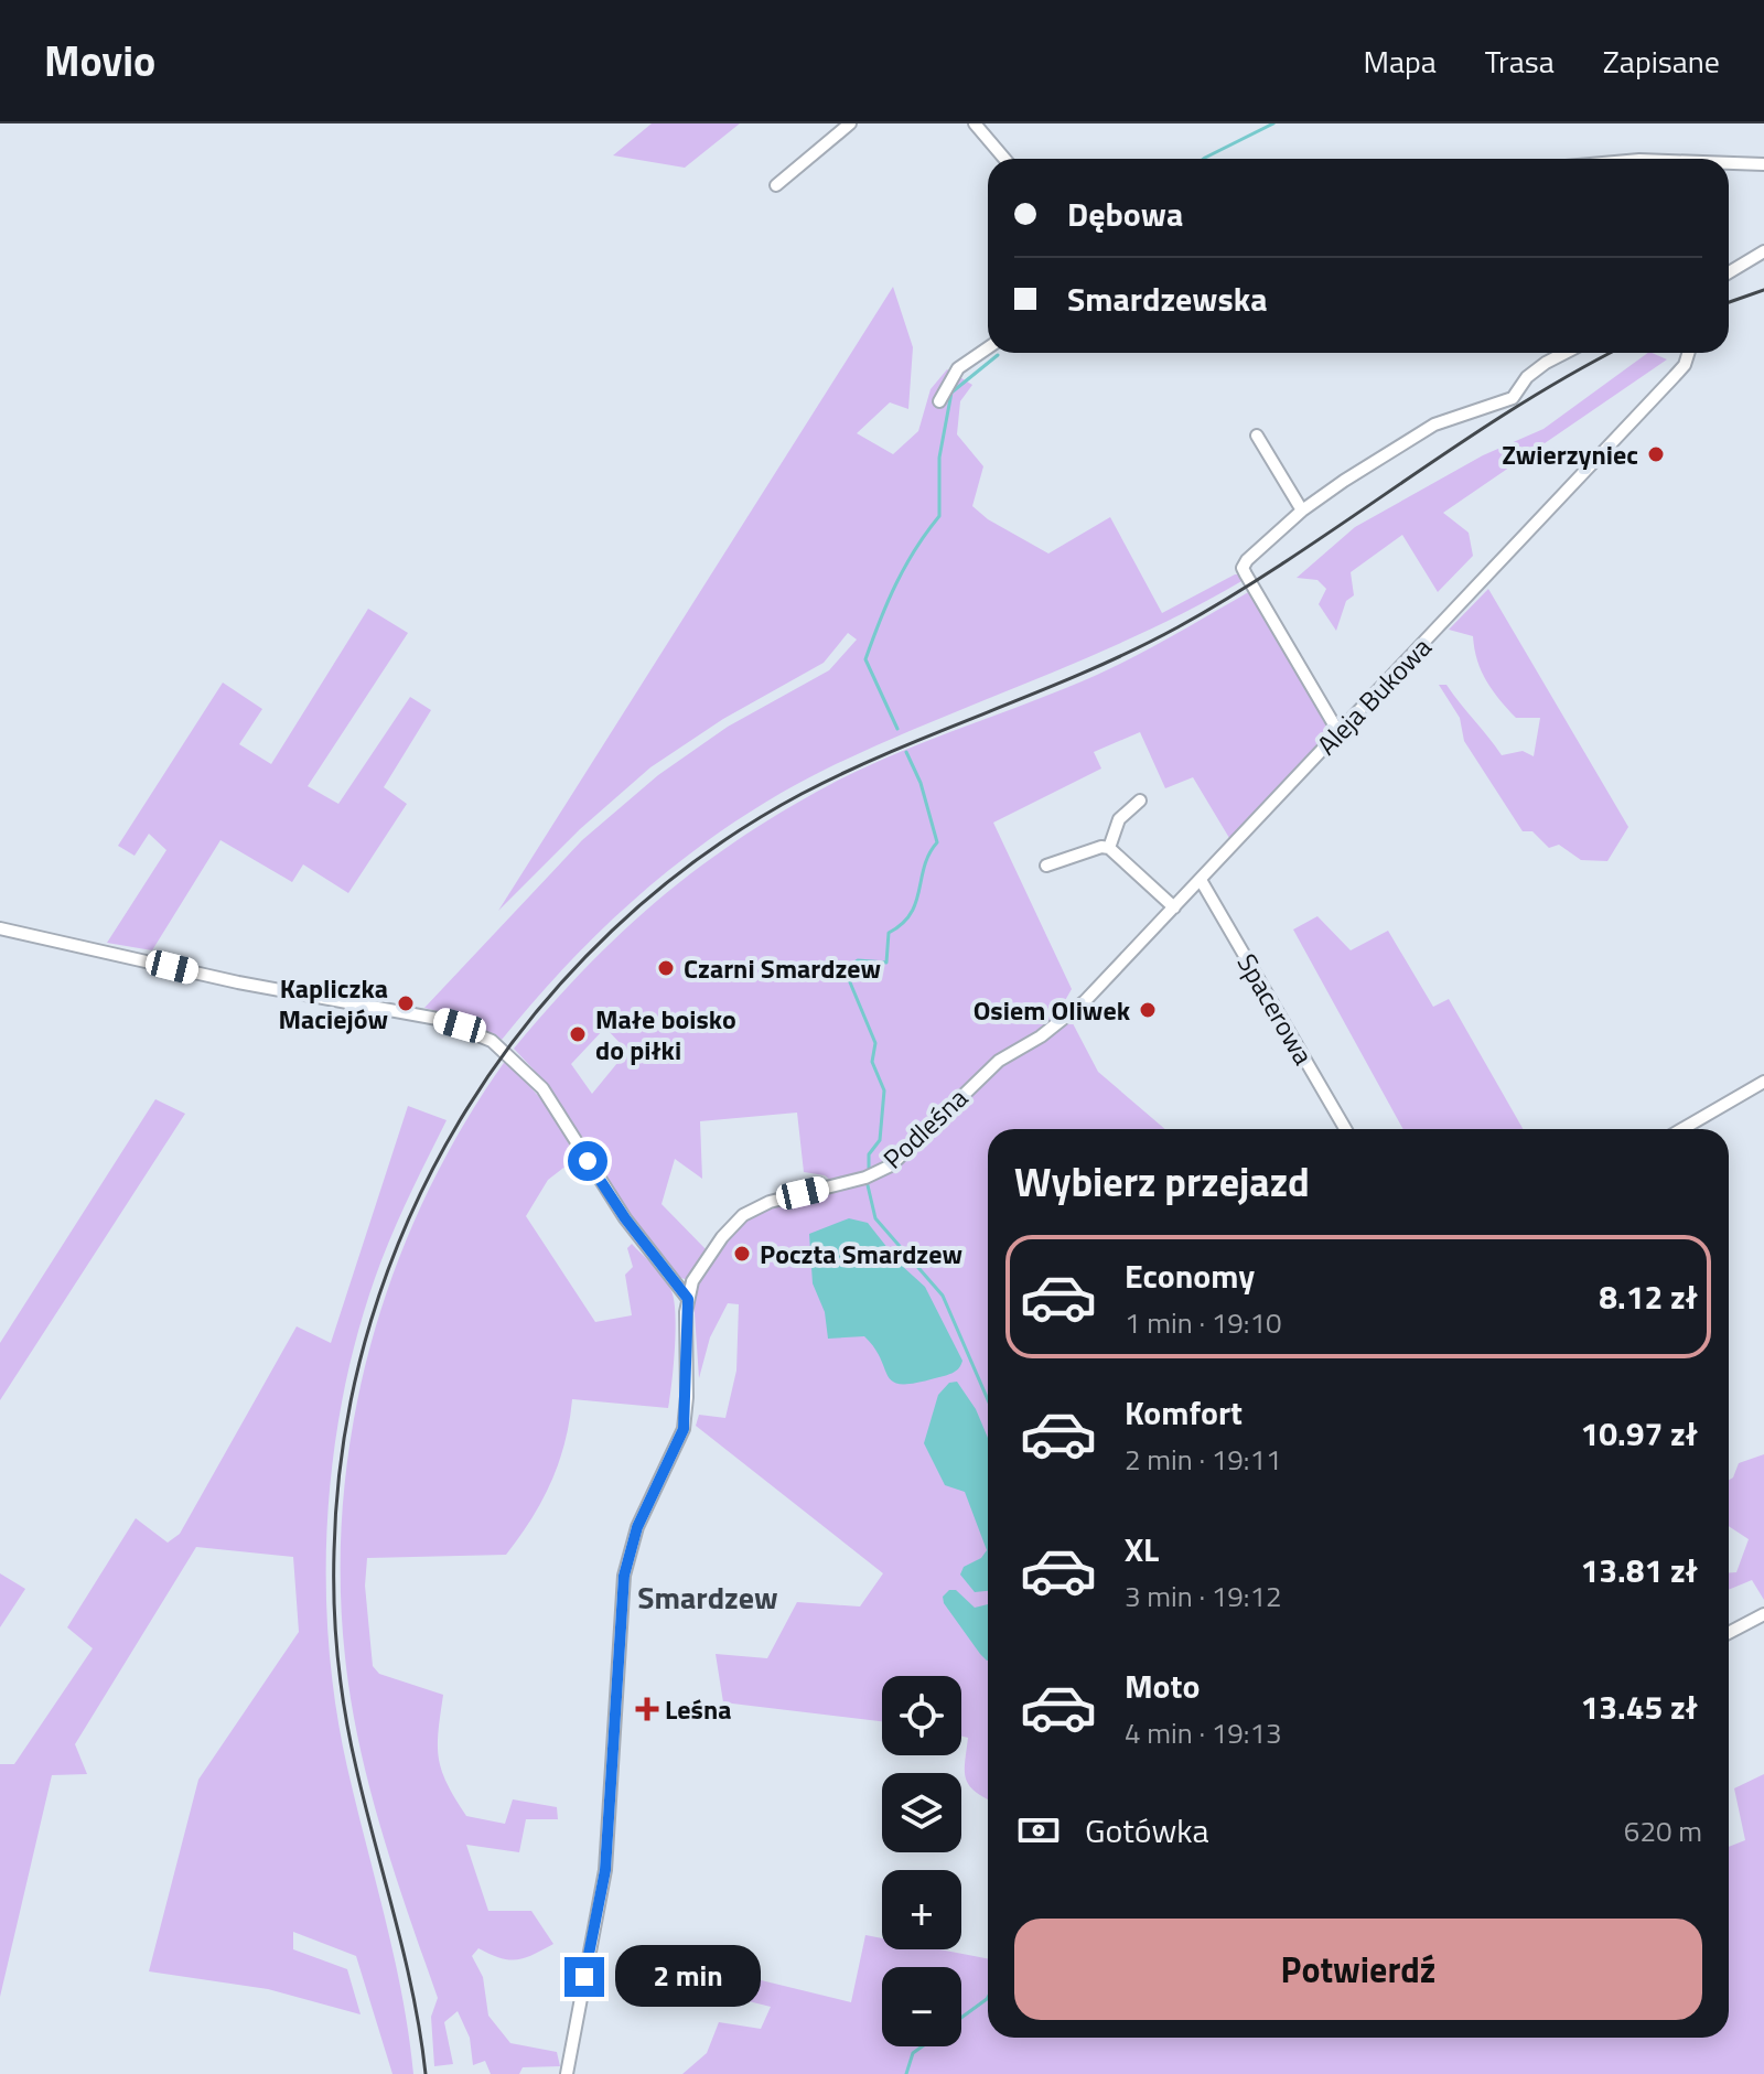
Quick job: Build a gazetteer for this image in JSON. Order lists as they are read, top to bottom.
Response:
{
  "streets": {
    "street": ["Aleja Bukowa", "Spacerowa", "Podleśna"]
  },
  "crossings": [
    ["Aleja Bukowa", "Spacerowa"],
    ["Aleja Bukowa", "Podleśna"]
  ],
  "districts": ["Smardzew"],
  "places": {
    "other": [
      "Zwierzyniec",
      "Czarni Smardzew",
      "Kapliczka Maciejów",
      "Osiem Oliwek",
      "Małe boisko do piłki",
      "Poczta Smardzew"
    ],
    "health": ["Leśna"]
  },
  "page": {
    "header": "Movio",
    "nav": ["Mapa", "Trasa", "Zapisane"],
    "banner": ["Dębowa", "Smardzewska"],
    "heading": "Wybierz przejazd",
    "list": [
      {
        "name": "Economy",
        "note": "1 min · 19:10",
        "value": "8.12 zł"
      },
      {
        "name": "Komfort",
        "note": "2 min · 19:11",
        "value": "10.97 zł"
      },
      {
        "name": "XL",
        "note": "3 min · 19:12",
        "value": "13.81 zł"
      },
      {
        "name": "Moto",
        "note": "4 min · 19:13",
        "value": "13.45 zł"
      }
    ],
    "map_buttons": ["+", "−"],
    "pay": ["Gotówka", "620 m"],
    "buttons": "Potwierdź",
    "bubble": "2 min"
  }
}
